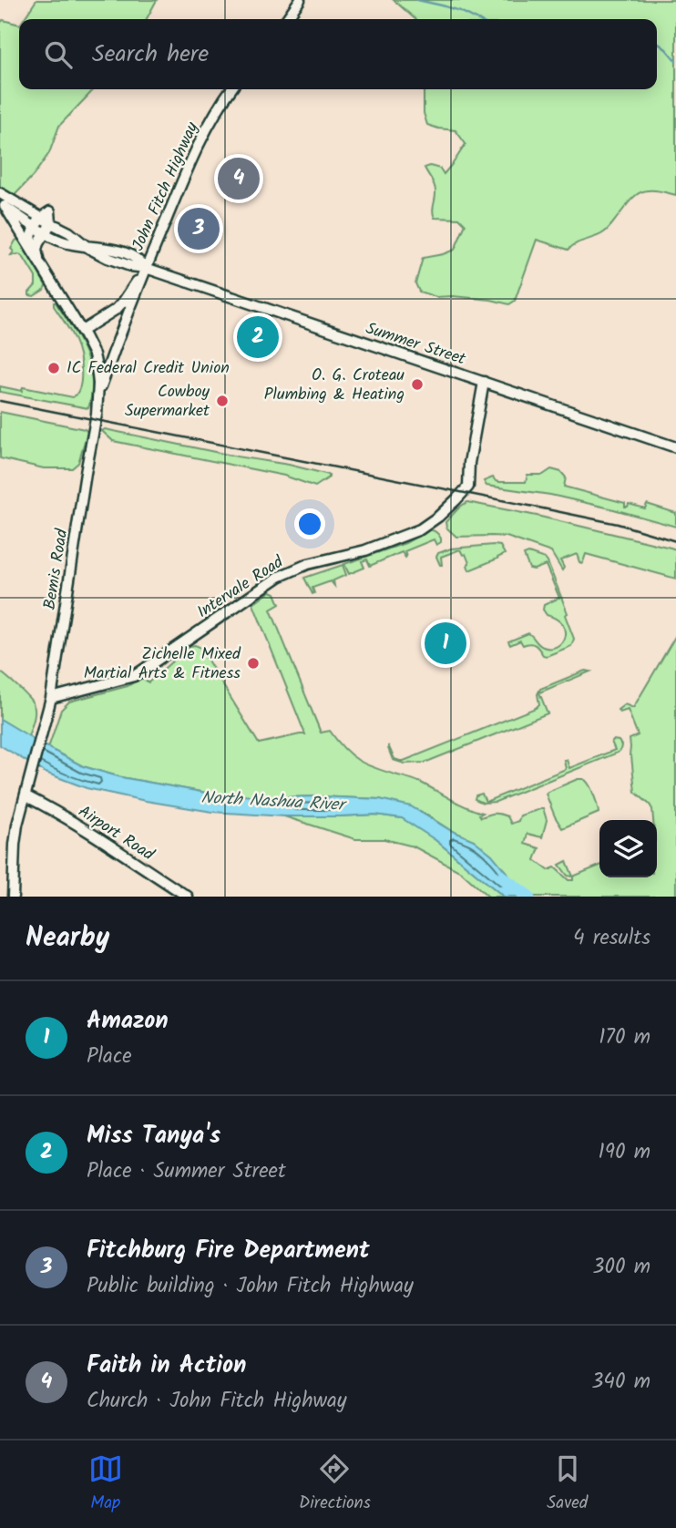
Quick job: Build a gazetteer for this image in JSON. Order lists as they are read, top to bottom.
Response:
{
  "streets": {
    "main road": [
      "John Fitch Highway",
      "Summer Street",
      "Bemis Road",
      "Intervale Road",
      "Airport Road"
    ]
  },
  "crossings": [
    ["John Fitch Highway", "Summer Street"],
    ["John Fitch Highway", "Bemis Road"],
    ["Summer Street", "Intervale Road"],
    ["Bemis Road", "Intervale Road"],
    ["Bemis Road", "Airport Road"]
  ],
  "water": ["North Nashua River"],
  "places": [
    "IC Federal Credit Union",
    "O. G. Croteau Plumbing & Heating",
    "Cowboy Supermarket",
    "Zichelle Mixed Martial Arts & Fitness"
  ],
  "page": {
    "search": "Search here",
    "pins": [
      "4",
      "3",
      "2",
      "1"
    ],
    "heading": ["Nearby", "4 results"],
    "list": [
      {
        "mark": "1",
        "name": "Amazon",
        "note": "Place",
        "value": "170 m"
      },
      {
        "mark": "2",
        "name": "Miss Tanya's",
        "note": "Place · Summer Street",
        "value": "190 m"
      },
      {
        "mark": "3",
        "name": "Fitchburg Fire Department",
        "note": "Public building · John Fitch Highway",
        "value": "300 m"
      },
      {
        "mark": "4",
        "name": "Faith in Action",
        "note": "Church · John Fitch Highway",
        "value": "340 m"
      }
    ],
    "nav": ["Map", "Directions", "Saved"]
  }
}
